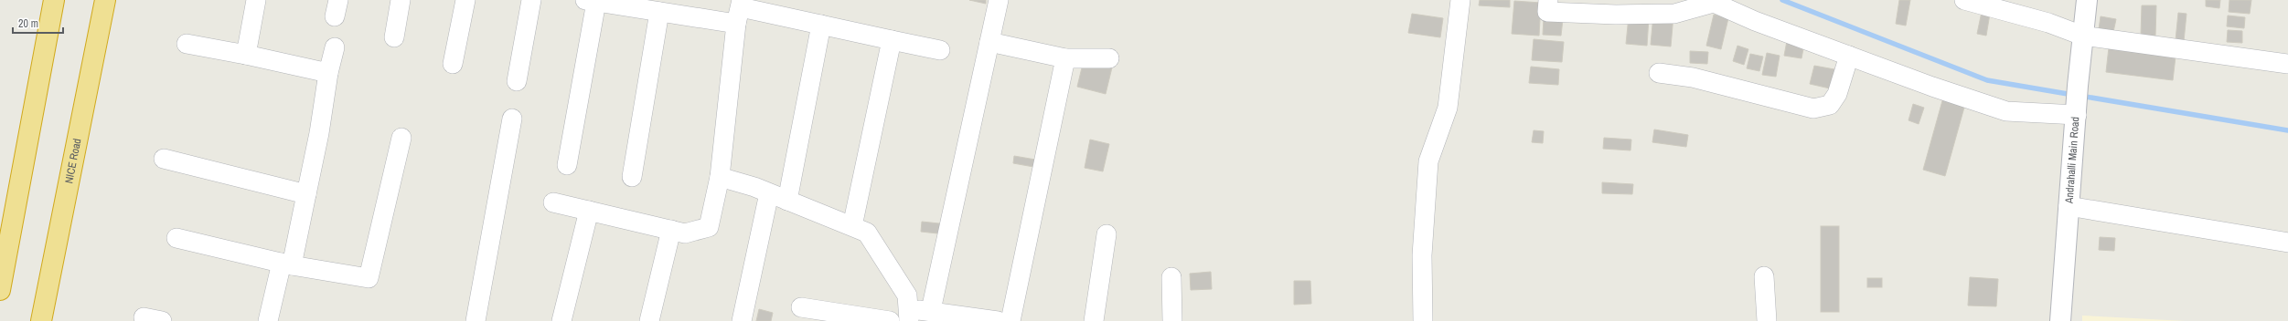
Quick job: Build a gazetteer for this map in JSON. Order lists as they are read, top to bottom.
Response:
{
  "streets": {
    "highway": ["NICE Road"],
    "main road": ["Andrahalli Main Road"]
  },
  "scale_bar": "20 m"
}
